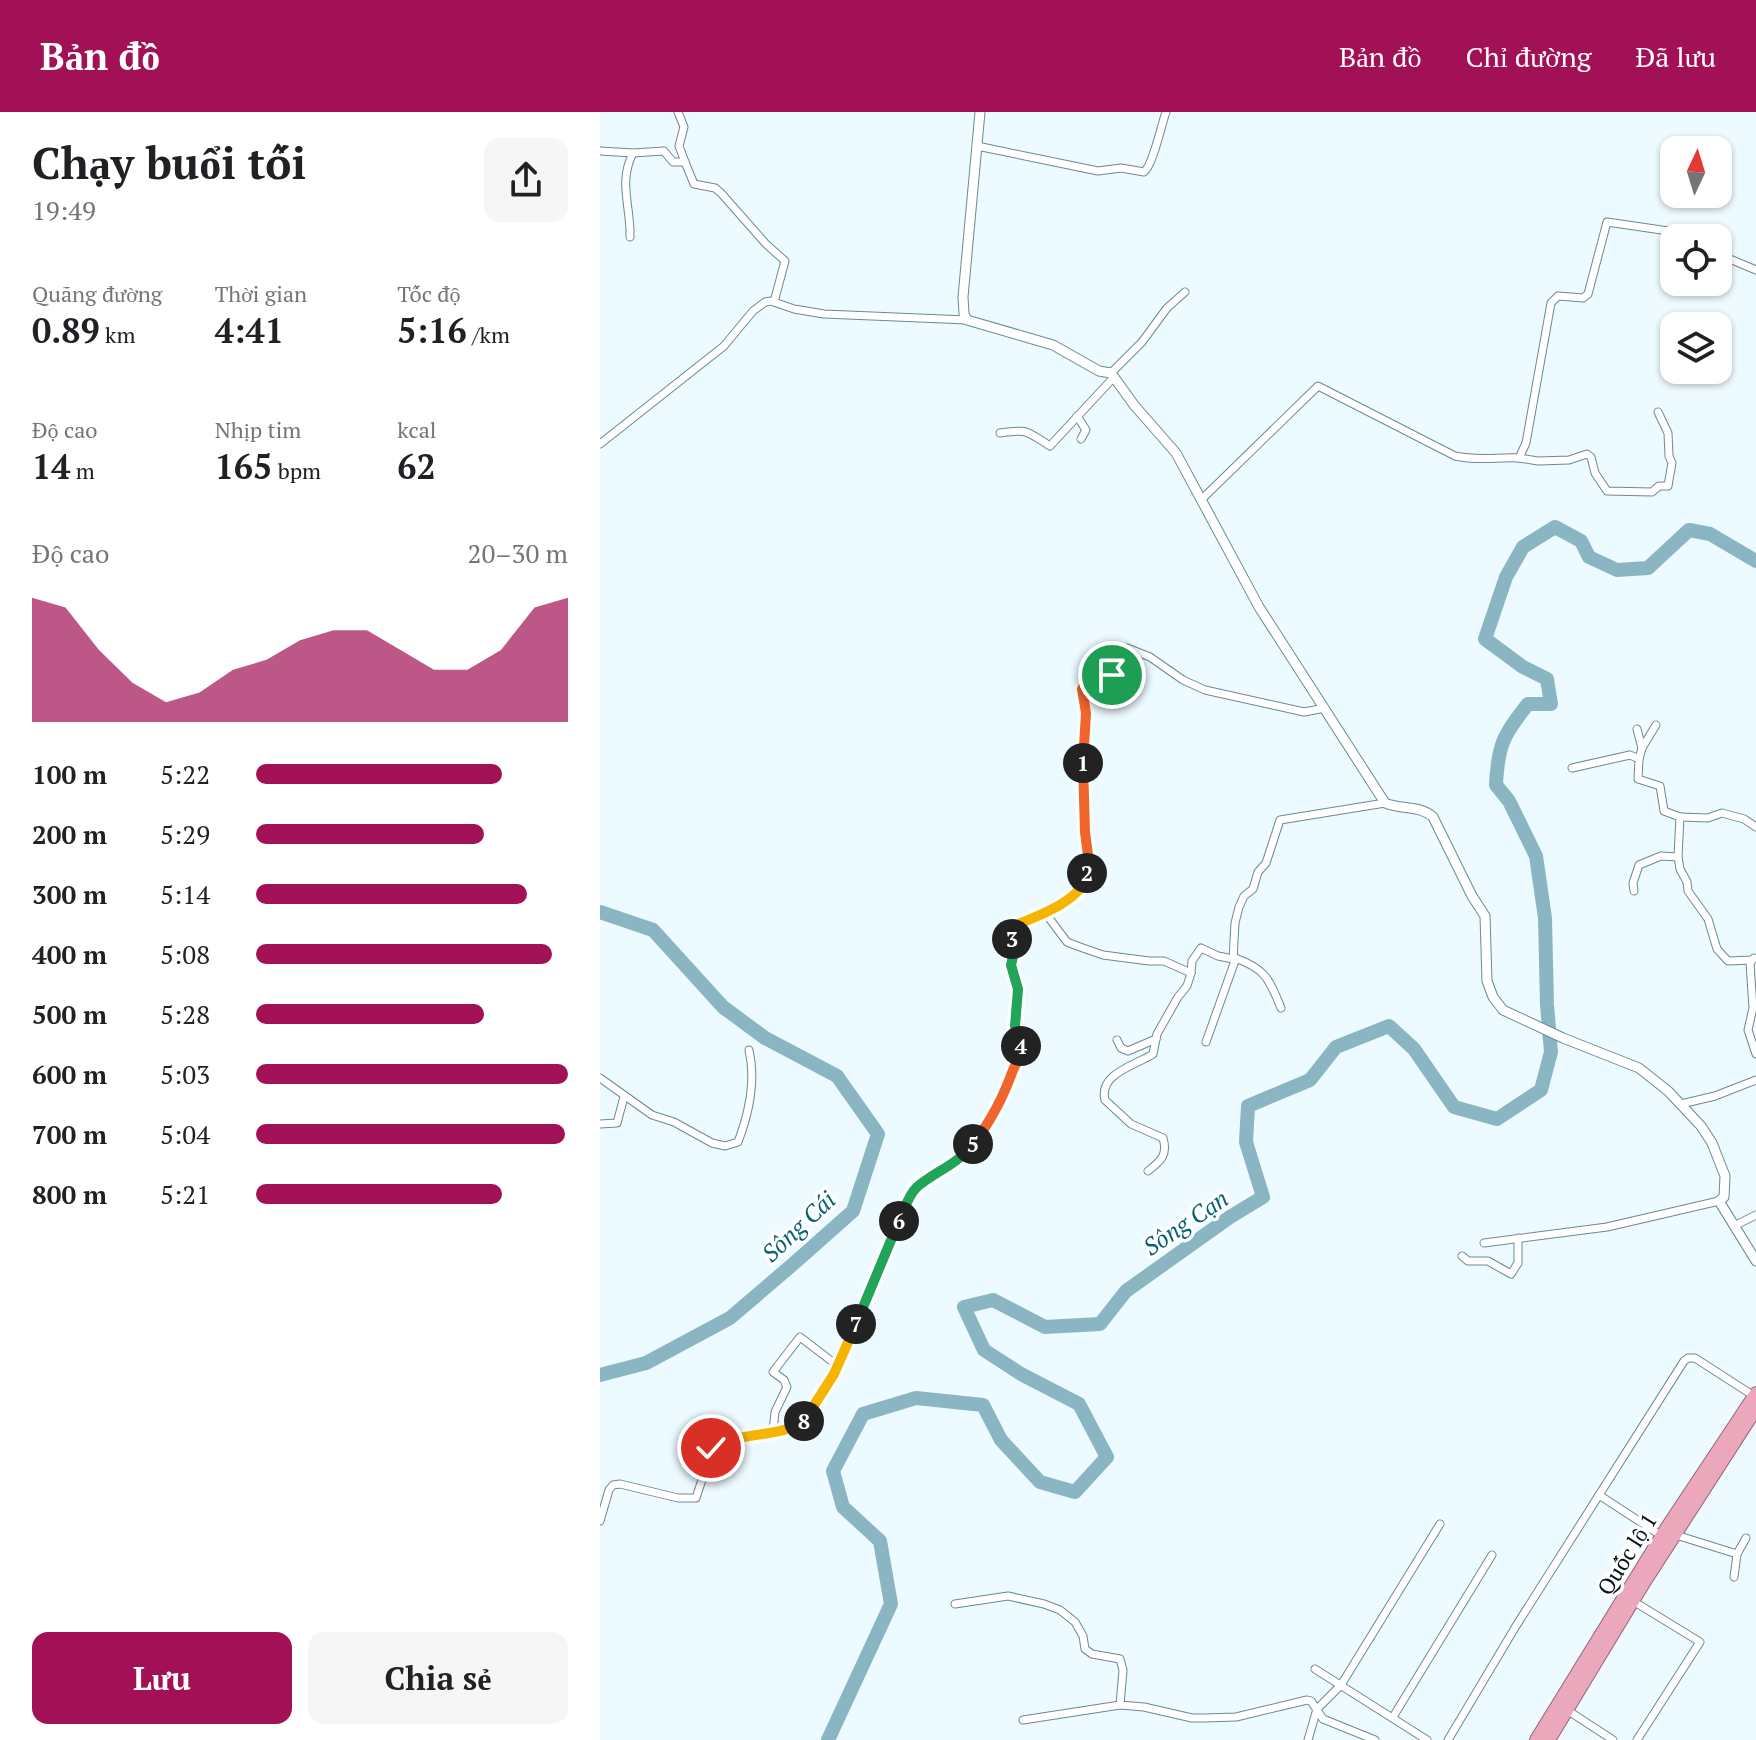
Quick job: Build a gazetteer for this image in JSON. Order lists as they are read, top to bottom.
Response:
{
  "streets": {
    "highway": ["Quốc lộ 1"]
  },
  "water": ["Sông Cạn", "Sông Cái"],
  "north": "top",
  "page": {
    "header": "Bản đồ",
    "nav": ["Bản đồ", "Chỉ đường", "Đã lưu"],
    "heading": ["Chạy buổi tối", "19:49"],
    "stats": [
      ["Quãng đường", "0.89 km"],
      ["Thời gian", "4:41"],
      ["Tốc độ", "5:16 /km"],
      ["Độ cao", "14 m"],
      ["Nhịp tim", "165 bpm"],
      ["kcal", "62"]
    ],
    "chart": ["Độ cao", "20–30 m"],
    "pins": [
      "1",
      "2",
      "3",
      "4",
      "5",
      "6",
      "7",
      "8"
    ],
    "list": [
      {
        "name": "100 m",
        "note": "5:22"
      },
      {
        "name": "200 m",
        "note": "5:29"
      },
      {
        "name": "300 m",
        "note": "5:14"
      },
      {
        "name": "400 m",
        "note": "5:08"
      },
      {
        "name": "500 m",
        "note": "5:28"
      },
      {
        "name": "600 m",
        "note": "5:03"
      },
      {
        "name": "700 m",
        "note": "5:04"
      },
      {
        "name": "800 m",
        "note": "5:21"
      }
    ],
    "buttons": ["Lưu", "Chia sẻ"]
  }
}
